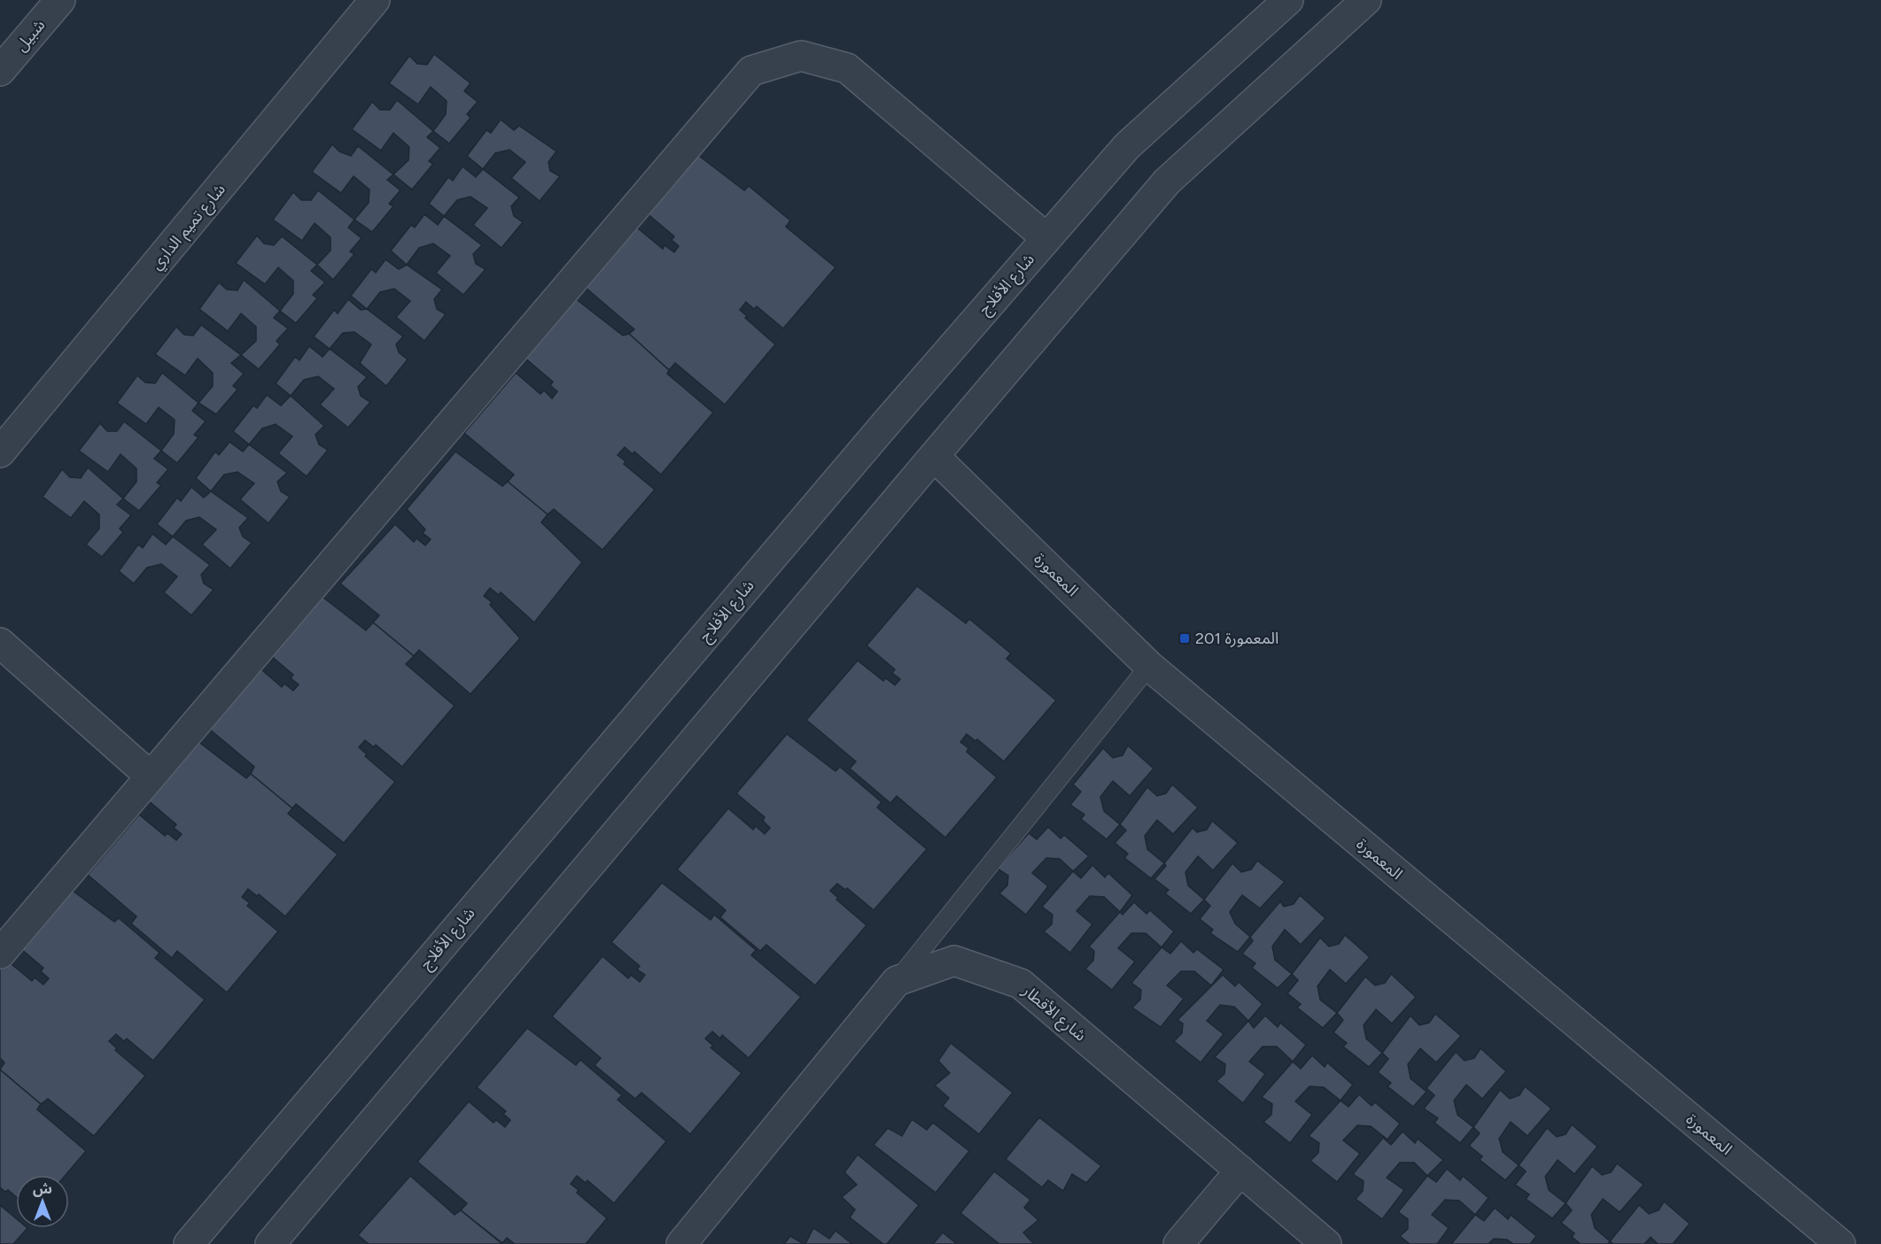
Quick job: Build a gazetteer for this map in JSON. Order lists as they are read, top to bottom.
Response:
{
  "streets": {
    "street": [
      "شبيل",
      "شارع تميم الداري",
      "شارع الأفلاج",
      "المعمورة",
      "شارع الأقطار"
    ]
  },
  "places": {
    "transit": ["المعمورة 201"]
  },
  "north": "top"
}
